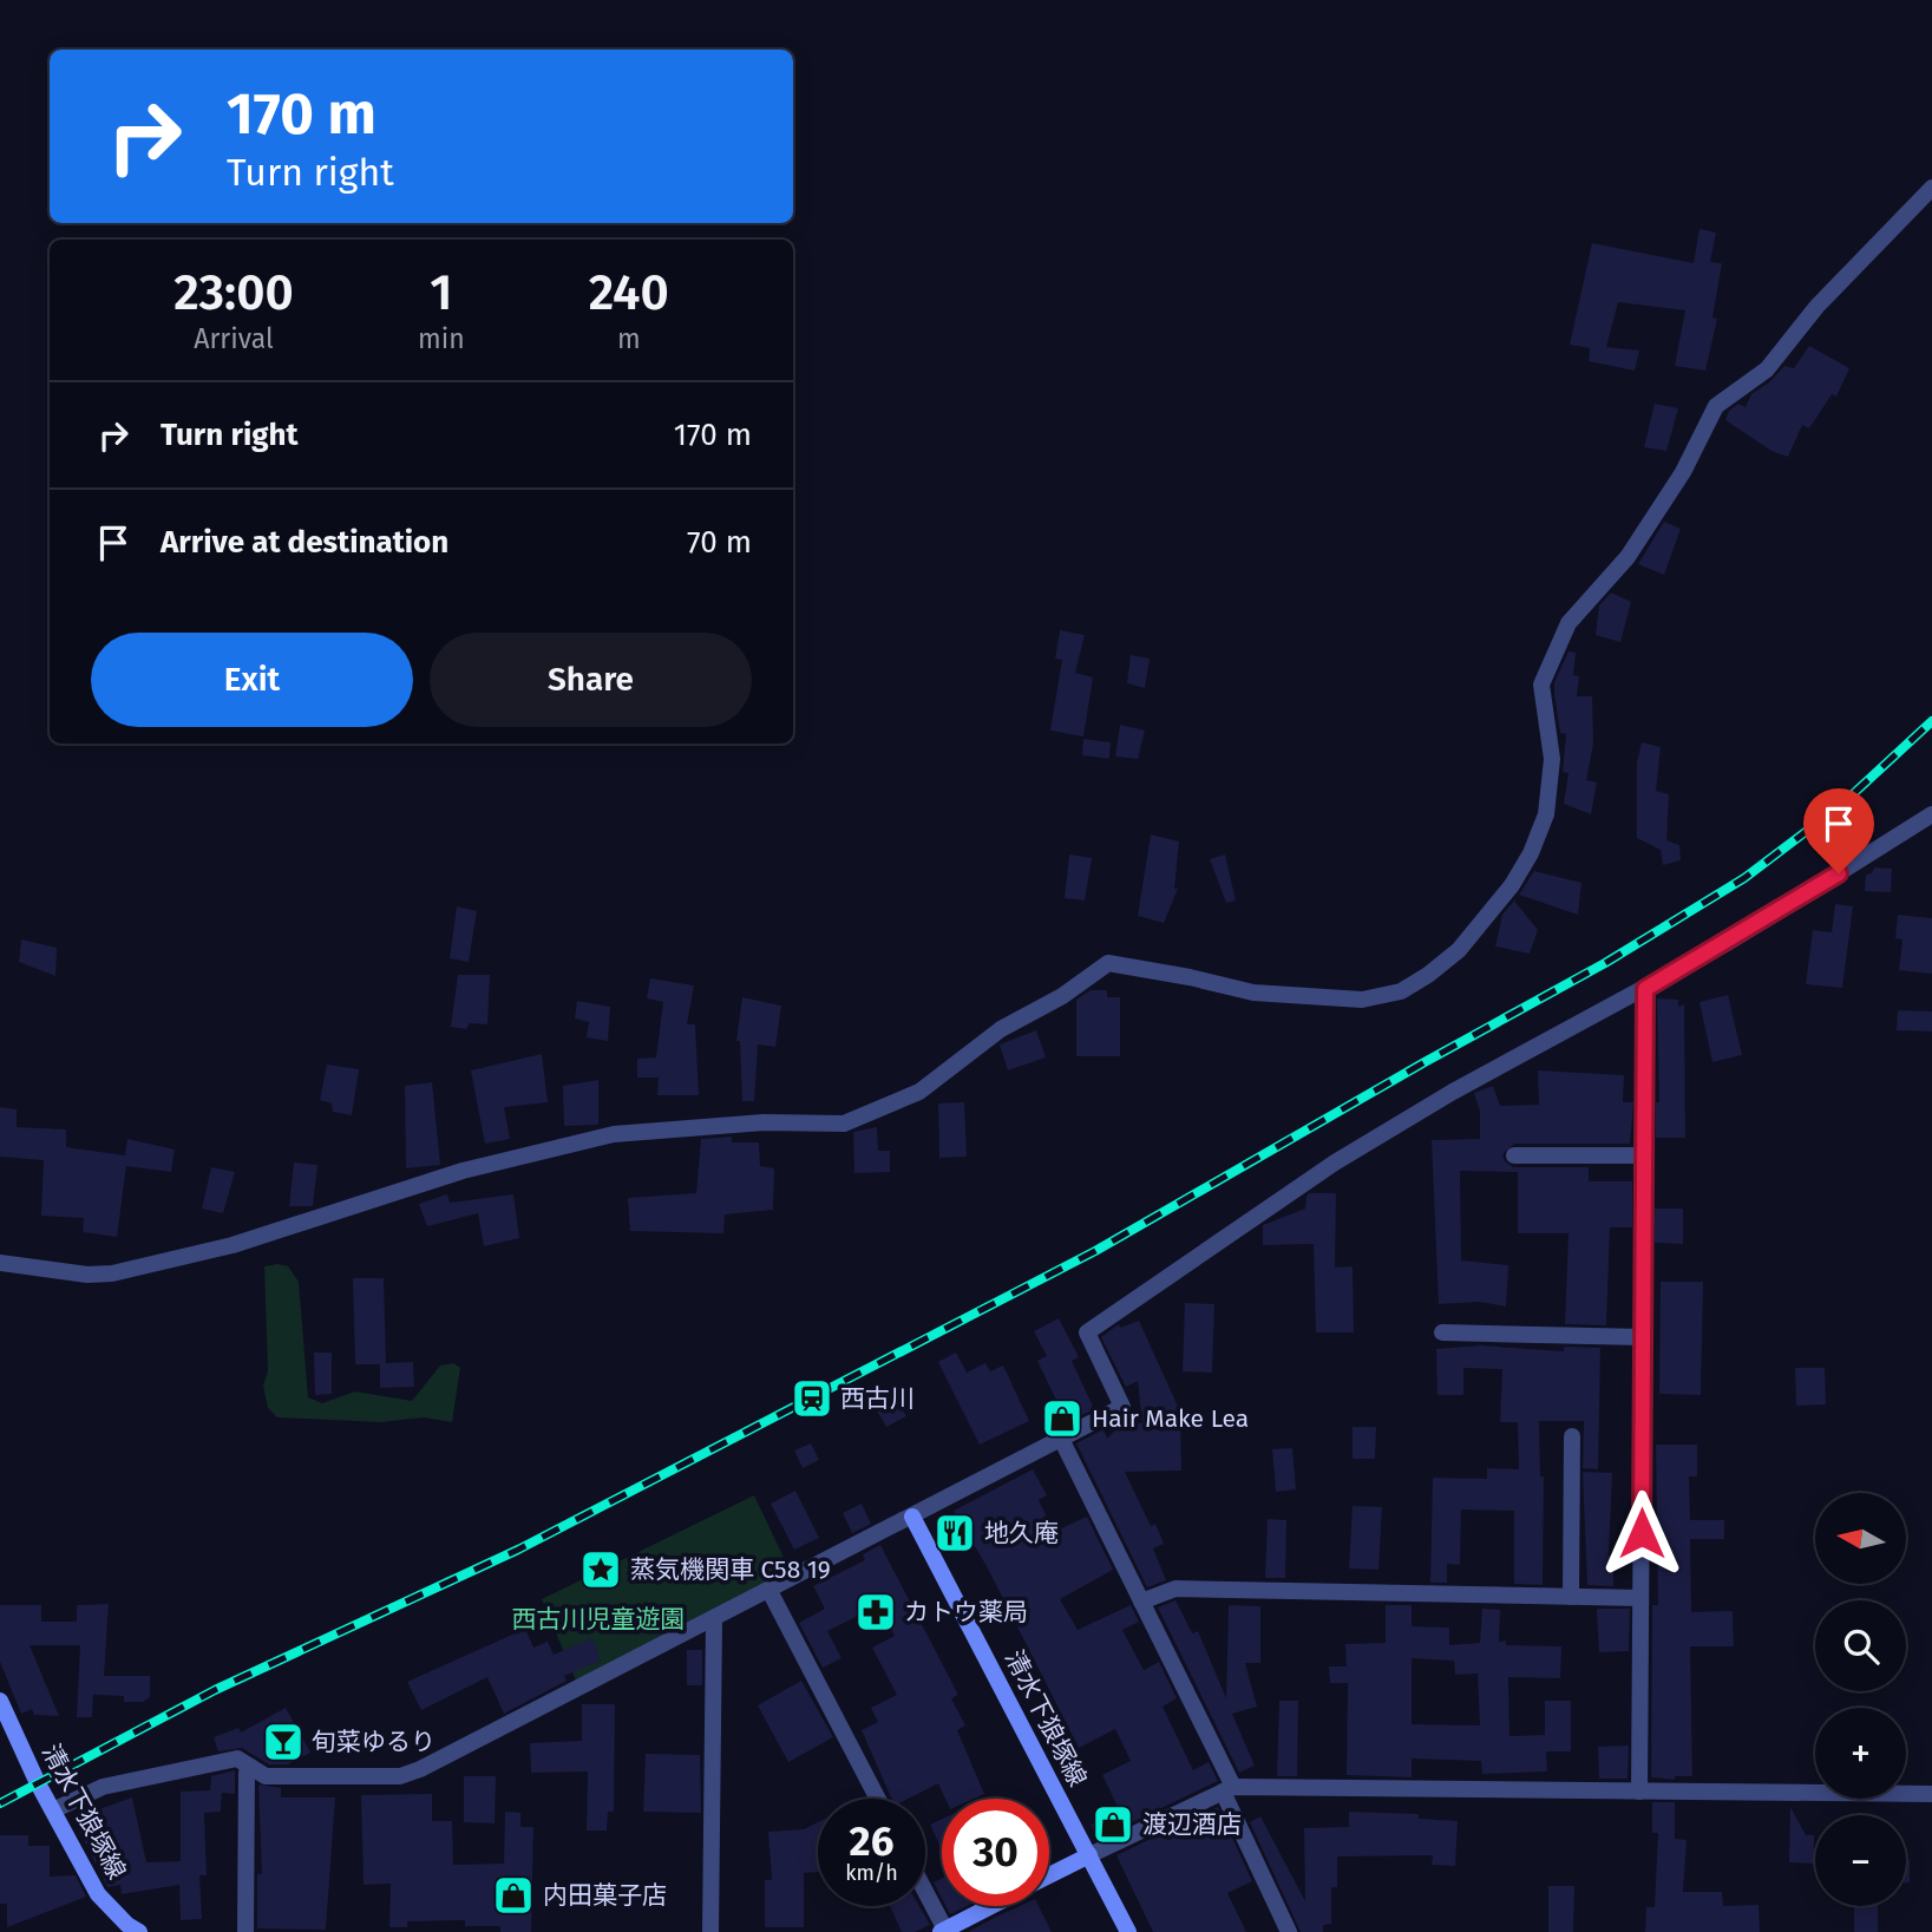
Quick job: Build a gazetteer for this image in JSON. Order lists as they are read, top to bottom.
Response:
{
  "streets": {
    "main road": ["清水下狼塚線"]
  },
  "parks": ["西古川児童遊園"],
  "places": {
    "station": ["西古川"],
    "shop": ["Hair Make Lea", "渡辺酒店", "内田菓子店"],
    "restaurant": ["地久庵"],
    "place": ["蒸気機関車 C58 19"],
    "pharmacy": ["カトウ薬局"],
    "bar": ["旬菜ゆるり"]
  },
  "north": "left",
  "page": {
    "turn": ["170 m", "Turn right"],
    "eta": [
      "23:00",
      "Arrival",
      "1",
      "min",
      "240",
      "m"
    ],
    "list": [
      {
        "name": "Turn right",
        "value": "170 m"
      },
      {
        "name": "Arrive at destination",
        "value": "70 m"
      }
    ],
    "buttons": ["Exit", "Share"],
    "map_buttons": ["+", "−"],
    "speed": "26 km/h",
    "limit": "30"
  }
}
